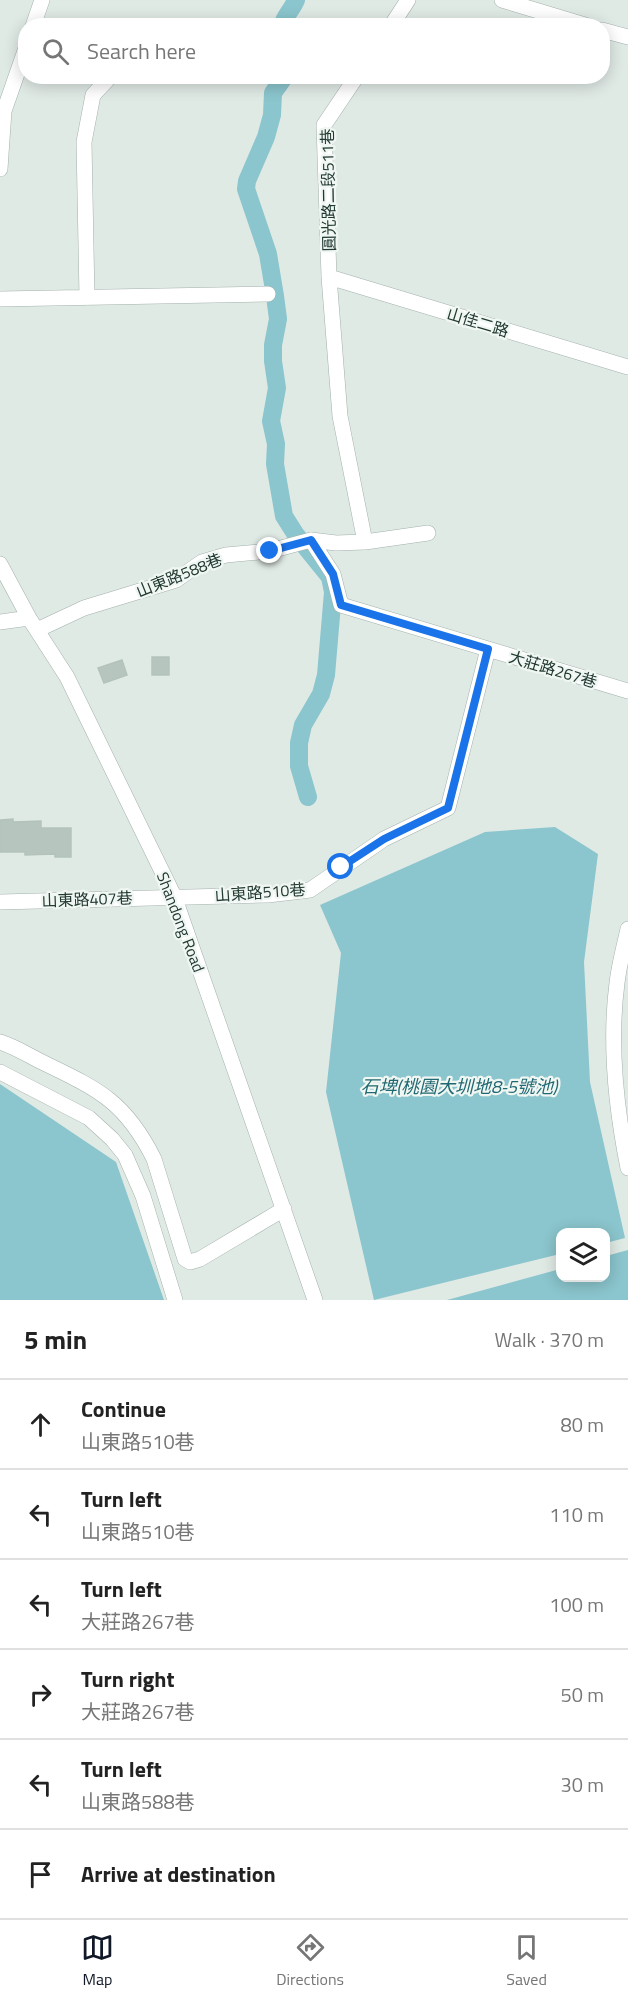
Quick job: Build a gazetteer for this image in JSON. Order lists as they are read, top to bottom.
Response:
{
  "streets": {
    "street": [
      "圓光路二段511巷",
      "山佳二路",
      "山東路588巷",
      "大莊路267巷",
      "山東路510巷",
      "山東路407巷",
      "Shandong Road"
    ]
  },
  "crossings": [
    ["圓光路二段511巷", "山佳二路"],
    ["山東路588巷", "大莊路267巷"],
    ["山東路588巷", "Shandong Road"],
    ["大莊路267巷", "山東路510巷"],
    ["山東路510巷", "山東路407巷"],
    ["山東路510巷", "Shandong Road"],
    ["山東路407巷", "Shandong Road"]
  ],
  "water": ["石埤(桃園大圳地8-5號池)"],
  "page": {
    "search": "Search here",
    "heading": ["5 min", "Walk · 370 m"],
    "list": [
      ["Continue", "山東路510巷", "80 m"],
      ["Turn left", "山東路510巷", "110 m"],
      ["Turn left", "大莊路267巷", "100 m"],
      ["Turn right", "大莊路267巷", "50 m"],
      ["Turn left", "山東路588巷", "30 m"],
      "Arrive at destination"
    ],
    "nav": ["Map", "Directions", "Saved"]
  }
}
